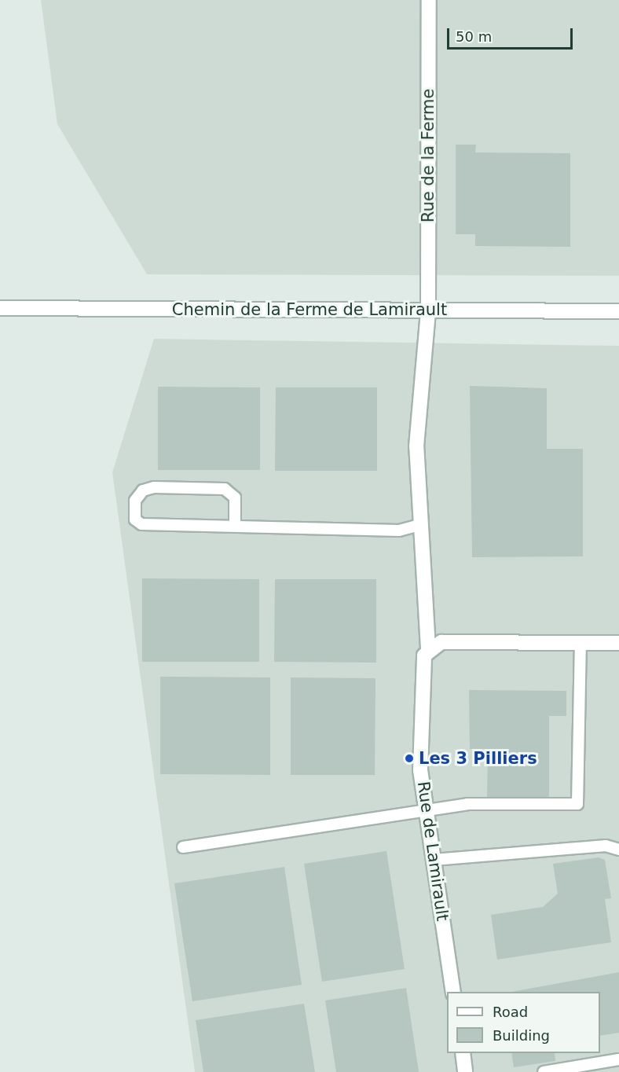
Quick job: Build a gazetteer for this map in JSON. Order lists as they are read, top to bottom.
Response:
{
  "streets": {
    "street": ["Rue de la Ferme", "Chemin de la Ferme de Lamirault", "Rue de Lamirault"]
  },
  "crossings": [
    ["Rue de la Ferme", "Chemin de la Ferme de Lamirault"],
    ["Rue de la Ferme", "Rue de Lamirault"]
  ],
  "places": ["Les 3 Pilliers"],
  "legend": ["Road", "Building"],
  "scale_bar": "50 m"
}
